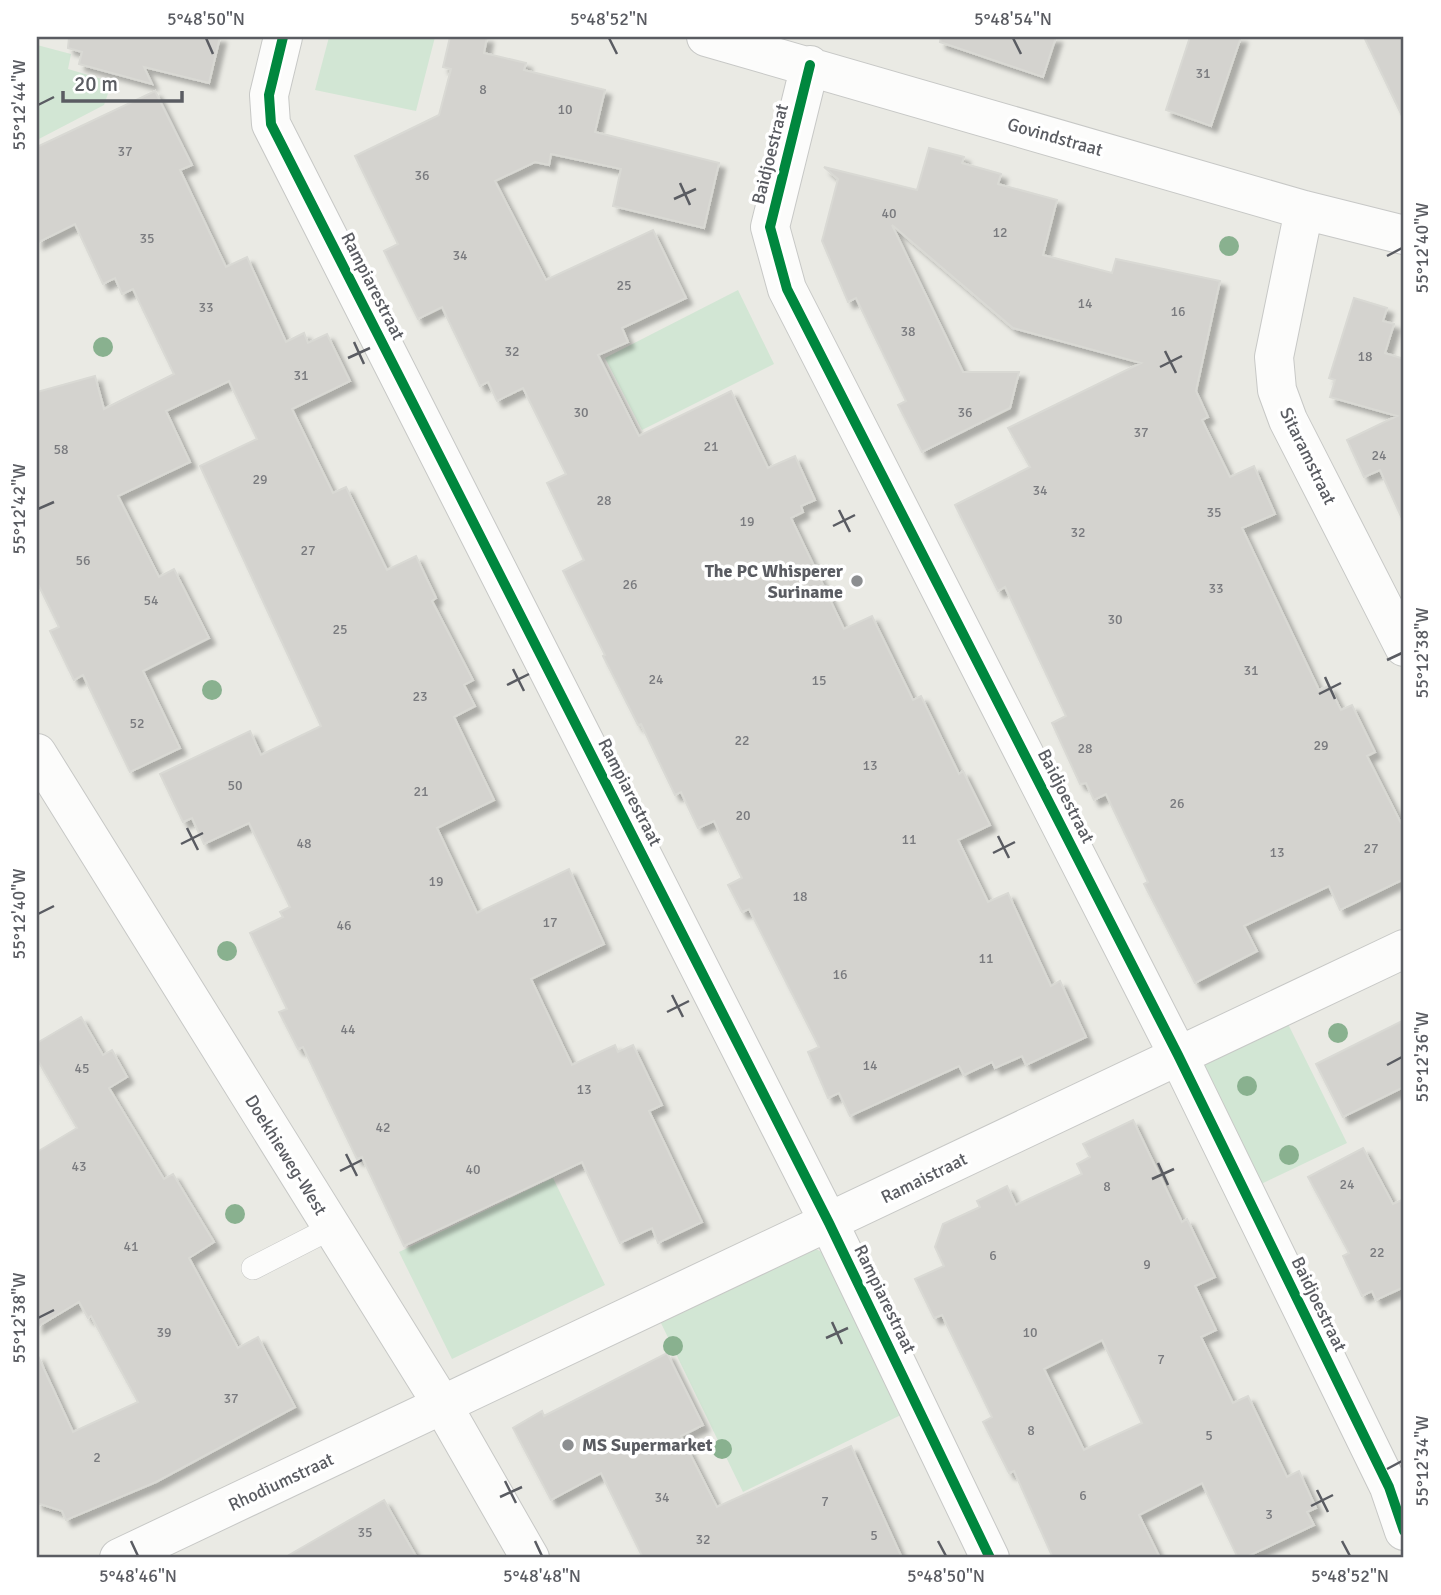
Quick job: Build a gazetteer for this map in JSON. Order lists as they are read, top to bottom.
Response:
{
  "streets": {
    "street": [
      "Govindstraat",
      "Baidjoestraat",
      "Rampiarestraat",
      "Sitaramstraat",
      "Doekhieweg-West",
      "Ramaistraat",
      "Rhodiumstraat"
    ]
  },
  "crossings": [
    ["Govindstraat", "Baidjoestraat"],
    ["Govindstraat", "Sitaramstraat"],
    ["Baidjoestraat", "Ramaistraat"],
    ["Rampiarestraat", "Ramaistraat"],
    ["Doekhieweg-West", "Ramaistraat"],
    ["Doekhieweg-West", "Rhodiumstraat"],
    ["Ramaistraat", "Rhodiumstraat"]
  ],
  "places": ["The PC Whisperer Suriname", "MS Supermarket"],
  "house_numbers": [
    "31",
    "8",
    "10",
    "37",
    "36",
    "40",
    "12",
    "35",
    "34",
    "25",
    "14",
    "33",
    "16",
    "38",
    "32",
    "18",
    "31",
    "30",
    "36",
    "37",
    "21",
    "58",
    "24",
    "29",
    "34",
    "28",
    "35",
    "19",
    "32",
    "27",
    "56",
    "26",
    "33",
    "54",
    "30",
    "25",
    "31",
    "24",
    "15",
    "23",
    "52",
    "22",
    "29",
    "28",
    "13",
    "50",
    "21",
    "26",
    "20",
    "11",
    "48",
    "27",
    "13",
    "19",
    "18",
    "17",
    "46",
    "11",
    "16",
    "44",
    "14",
    "45",
    "13",
    "42",
    "43",
    "40",
    "24",
    "8",
    "41",
    "22",
    "6",
    "9",
    "39",
    "10",
    "7",
    "37",
    "8",
    "5",
    "2",
    "6",
    "34",
    "7",
    "3",
    "35",
    "5",
    "32"
  ],
  "scale_bar": "20 m",
  "coordinates": [
    "5°48'50\"N",
    "5°48'52\"N",
    "5°48'54\"N",
    "55°12'44\"W",
    "55°12'40\"W",
    "55°12'42\"W",
    "55°12'38\"W",
    "55°12'36\"W",
    "55°12'34\"W",
    "5°48'46\"N",
    "5°48'48\"N"
  ]
}
